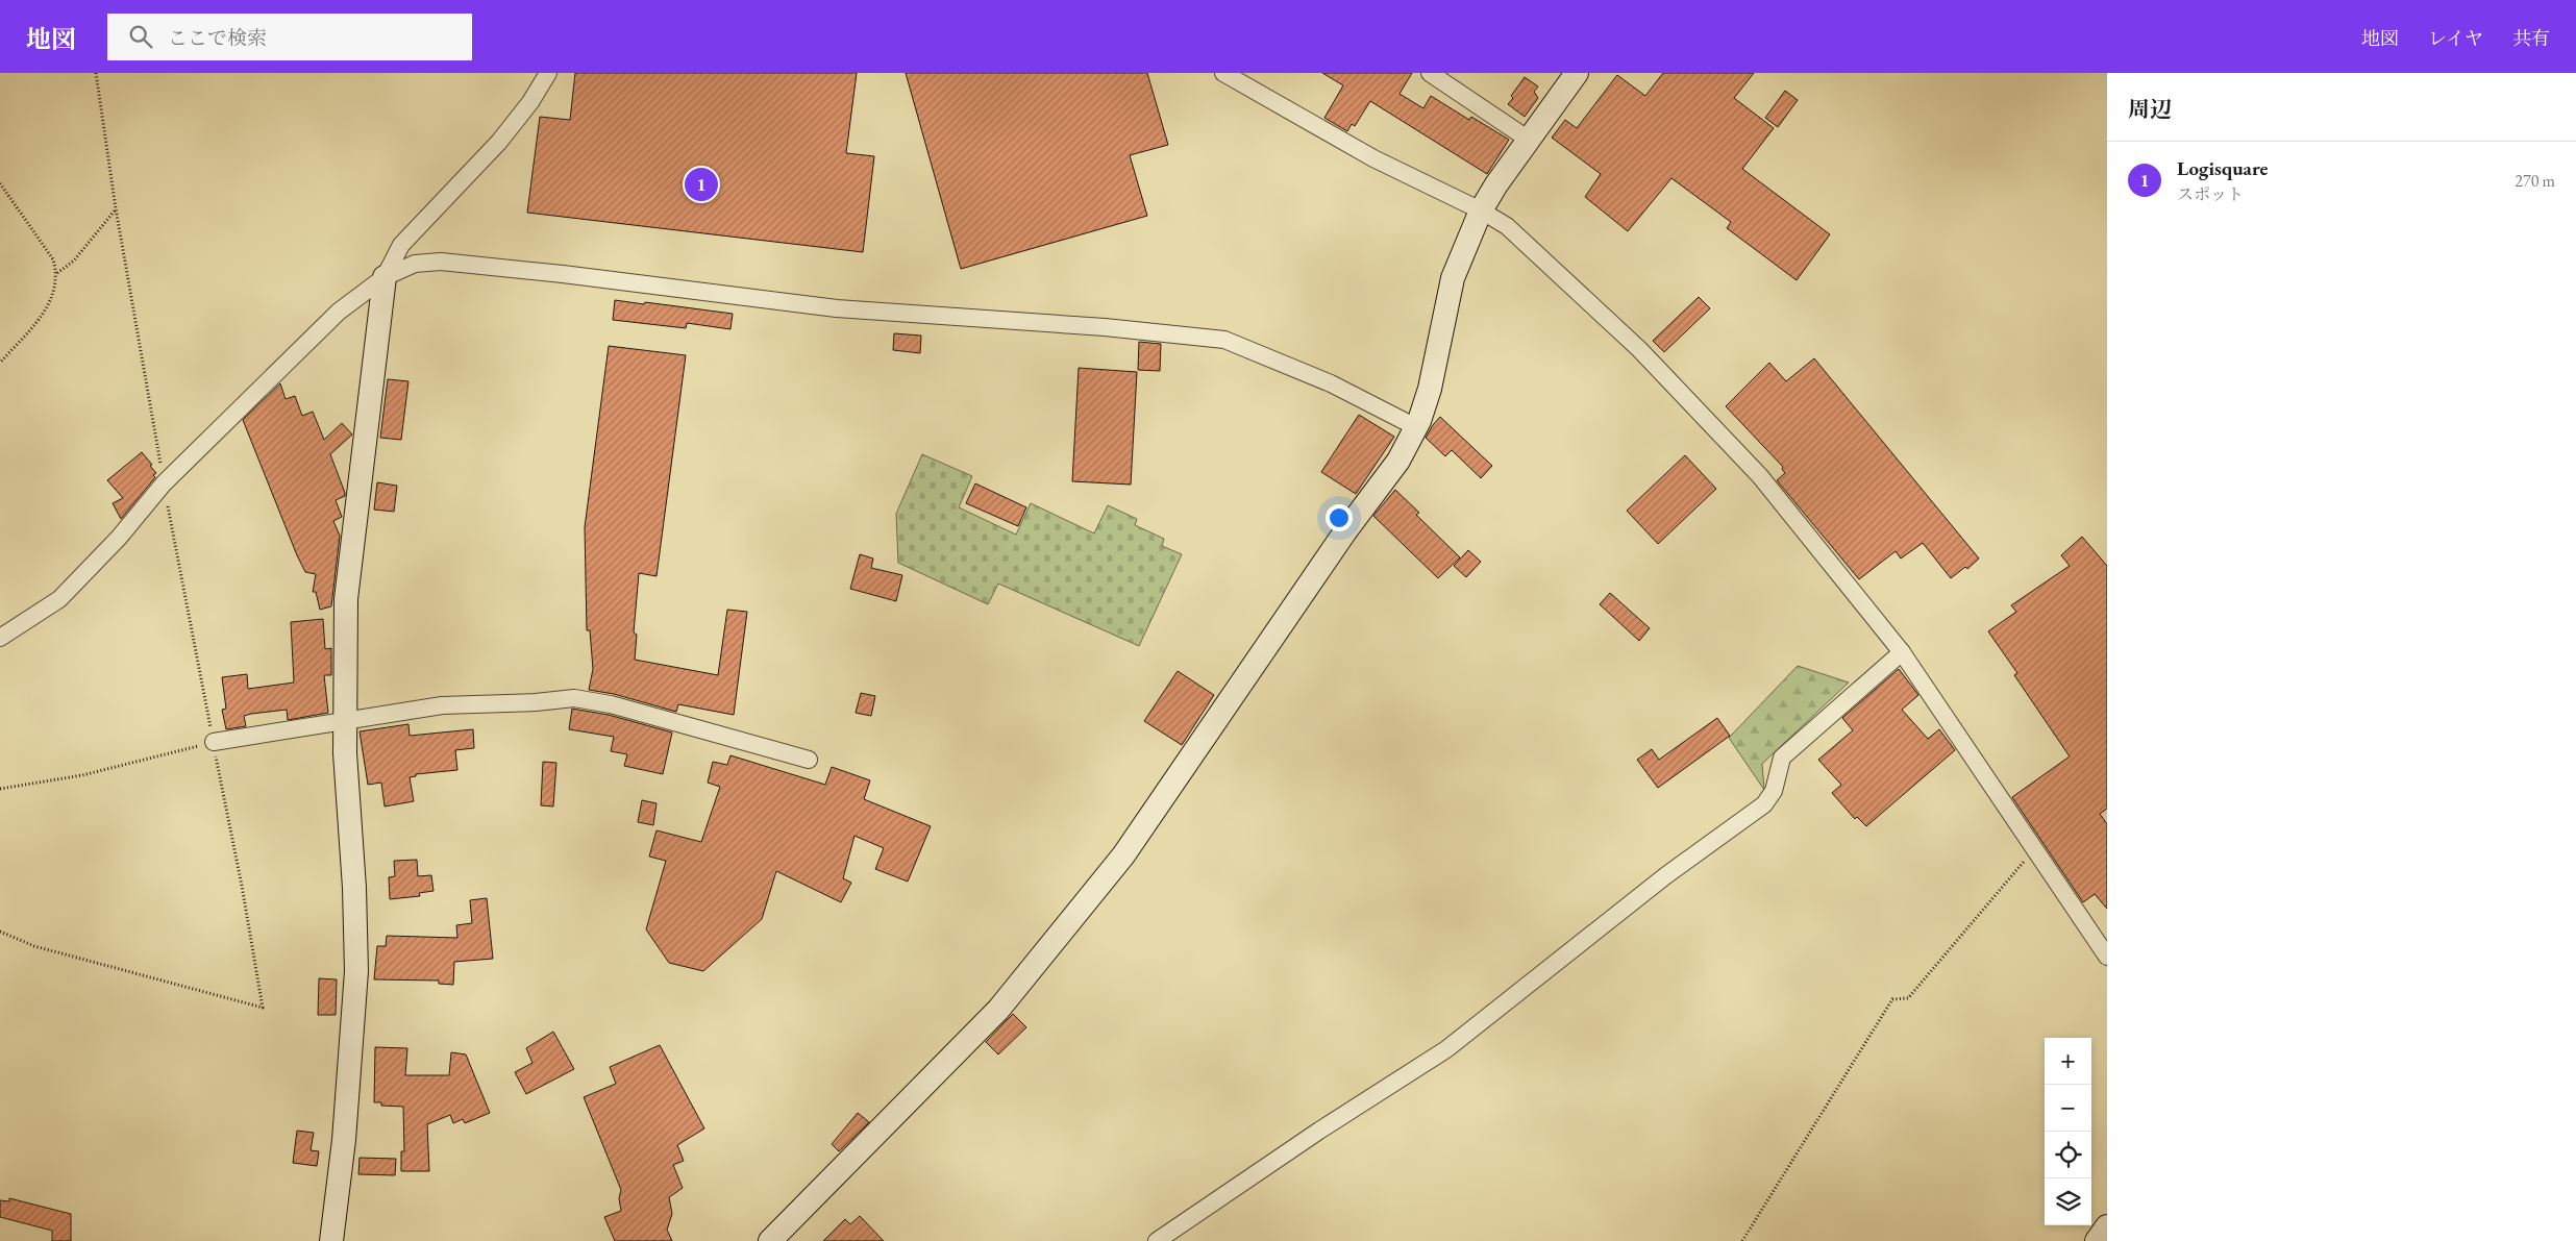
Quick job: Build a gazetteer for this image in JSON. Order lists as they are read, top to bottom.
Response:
{
  "page": {
    "header": "地図",
    "search": "ここで検索",
    "nav": ["地図", "レイヤ", "共有"],
    "heading": "周辺",
    "list": [
      {
        "mark": "1",
        "name": "Logisquare",
        "note": "スポット",
        "value": "270 m"
      }
    ],
    "pins": "1",
    "map_buttons": ["+", "−"]
  }
}
